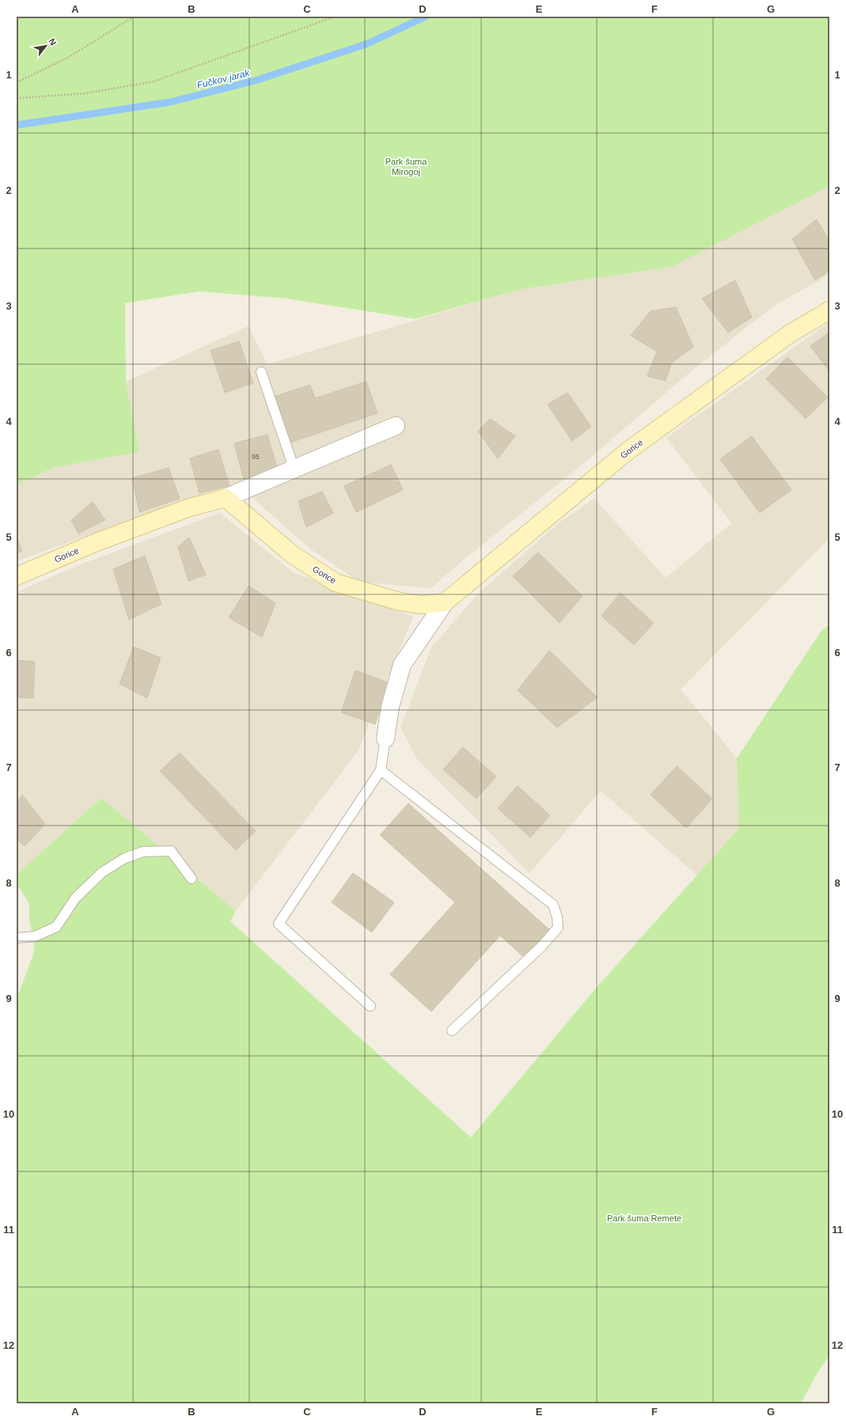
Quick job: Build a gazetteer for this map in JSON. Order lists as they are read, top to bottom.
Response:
{
  "streets": {
    "street": ["Gorice"]
  },
  "water": ["Fučkov jarak"],
  "parks": ["Park šuma Mirogoj", "Park šuma Remete"],
  "house_numbers": ["95"],
  "north": "top right",
  "grid": {
    "columns": [
      "A",
      "B",
      "C",
      "D",
      "E",
      "F",
      "G"
    ],
    "rows": [
      "1",
      "2",
      "3",
      "4",
      "5",
      "6",
      "7",
      "8",
      "9",
      "10",
      "11",
      "12"
    ]
  }
}
